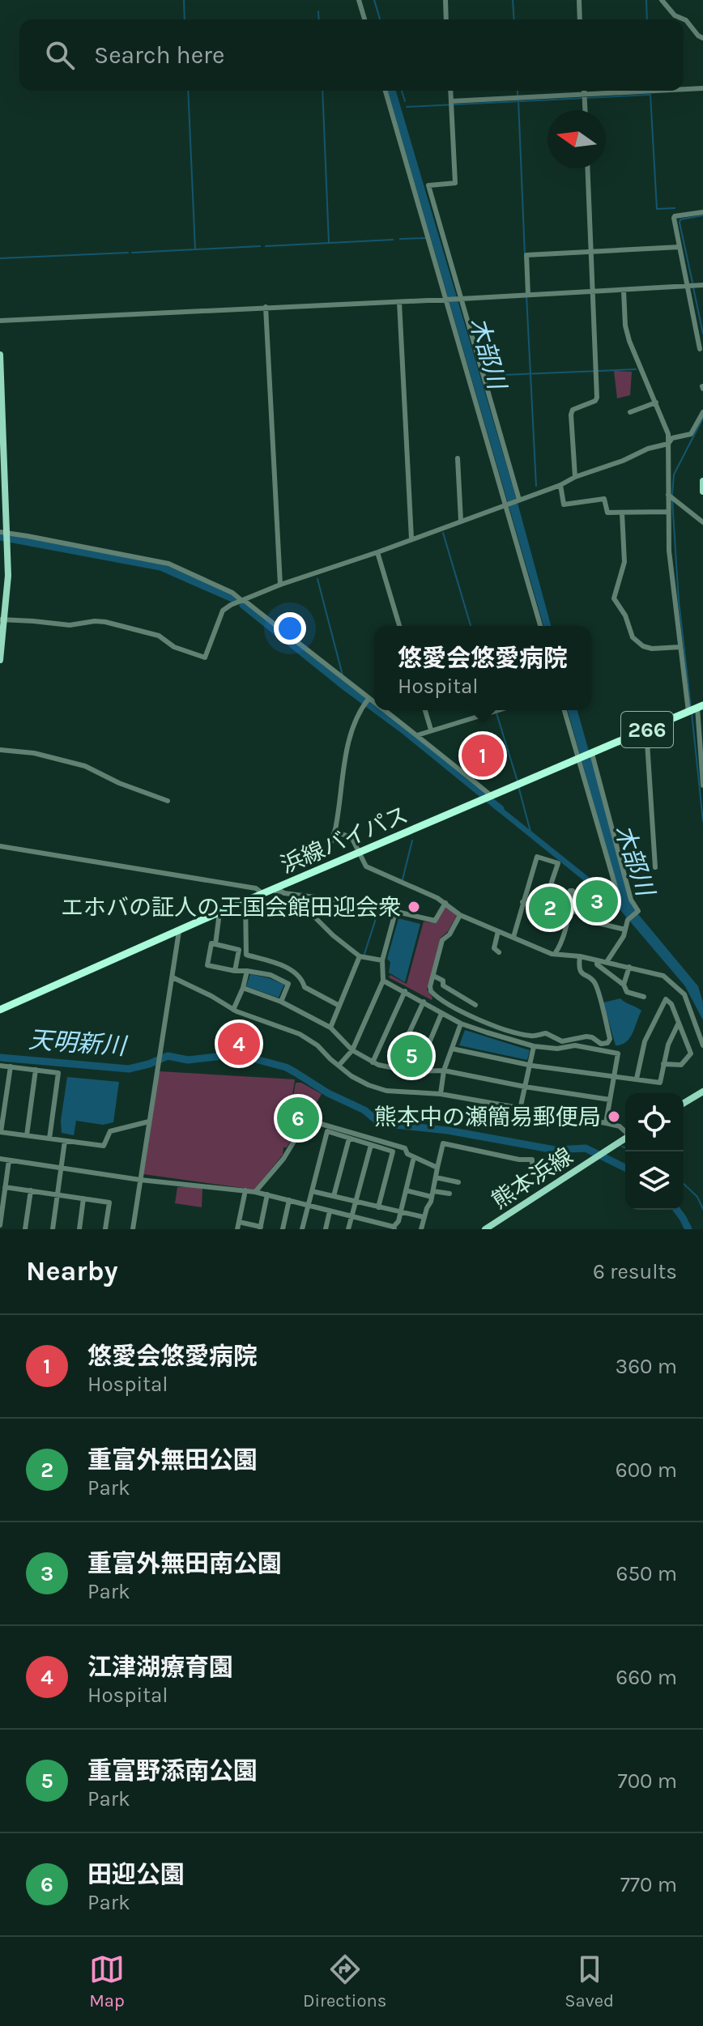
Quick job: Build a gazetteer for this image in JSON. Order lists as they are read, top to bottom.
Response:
{
  "streets": {
    "highway": ["266", "浜線バイパス"],
    "main road": ["熊本浜線"]
  },
  "water": ["木部川", "天明新川"],
  "places": ["エホバの証人の王国会館田迎会衆", "熊本中の瀬簡易郵便局"],
  "north": "left",
  "page": {
    "search": "Search here",
    "popup": ["悠愛会悠愛病院", "Hospital"],
    "pins": [
      "1",
      "3",
      "2",
      "4",
      "5",
      "6"
    ],
    "heading": ["Nearby", "6 results"],
    "list": [
      {
        "mark": "1",
        "name": "悠愛会悠愛病院",
        "note": "Hospital",
        "value": "360 m"
      },
      {
        "mark": "2",
        "name": "重富外無田公園",
        "note": "Park",
        "value": "600 m"
      },
      {
        "mark": "3",
        "name": "重富外無田南公園",
        "note": "Park",
        "value": "650 m"
      },
      {
        "mark": "4",
        "name": "江津湖療育園",
        "note": "Hospital",
        "value": "660 m"
      },
      {
        "mark": "5",
        "name": "重富野添南公園",
        "note": "Park",
        "value": "700 m"
      },
      {
        "mark": "6",
        "name": "田迎公園",
        "note": "Park",
        "value": "770 m"
      }
    ],
    "nav": ["Map", "Directions", "Saved"]
  }
}
